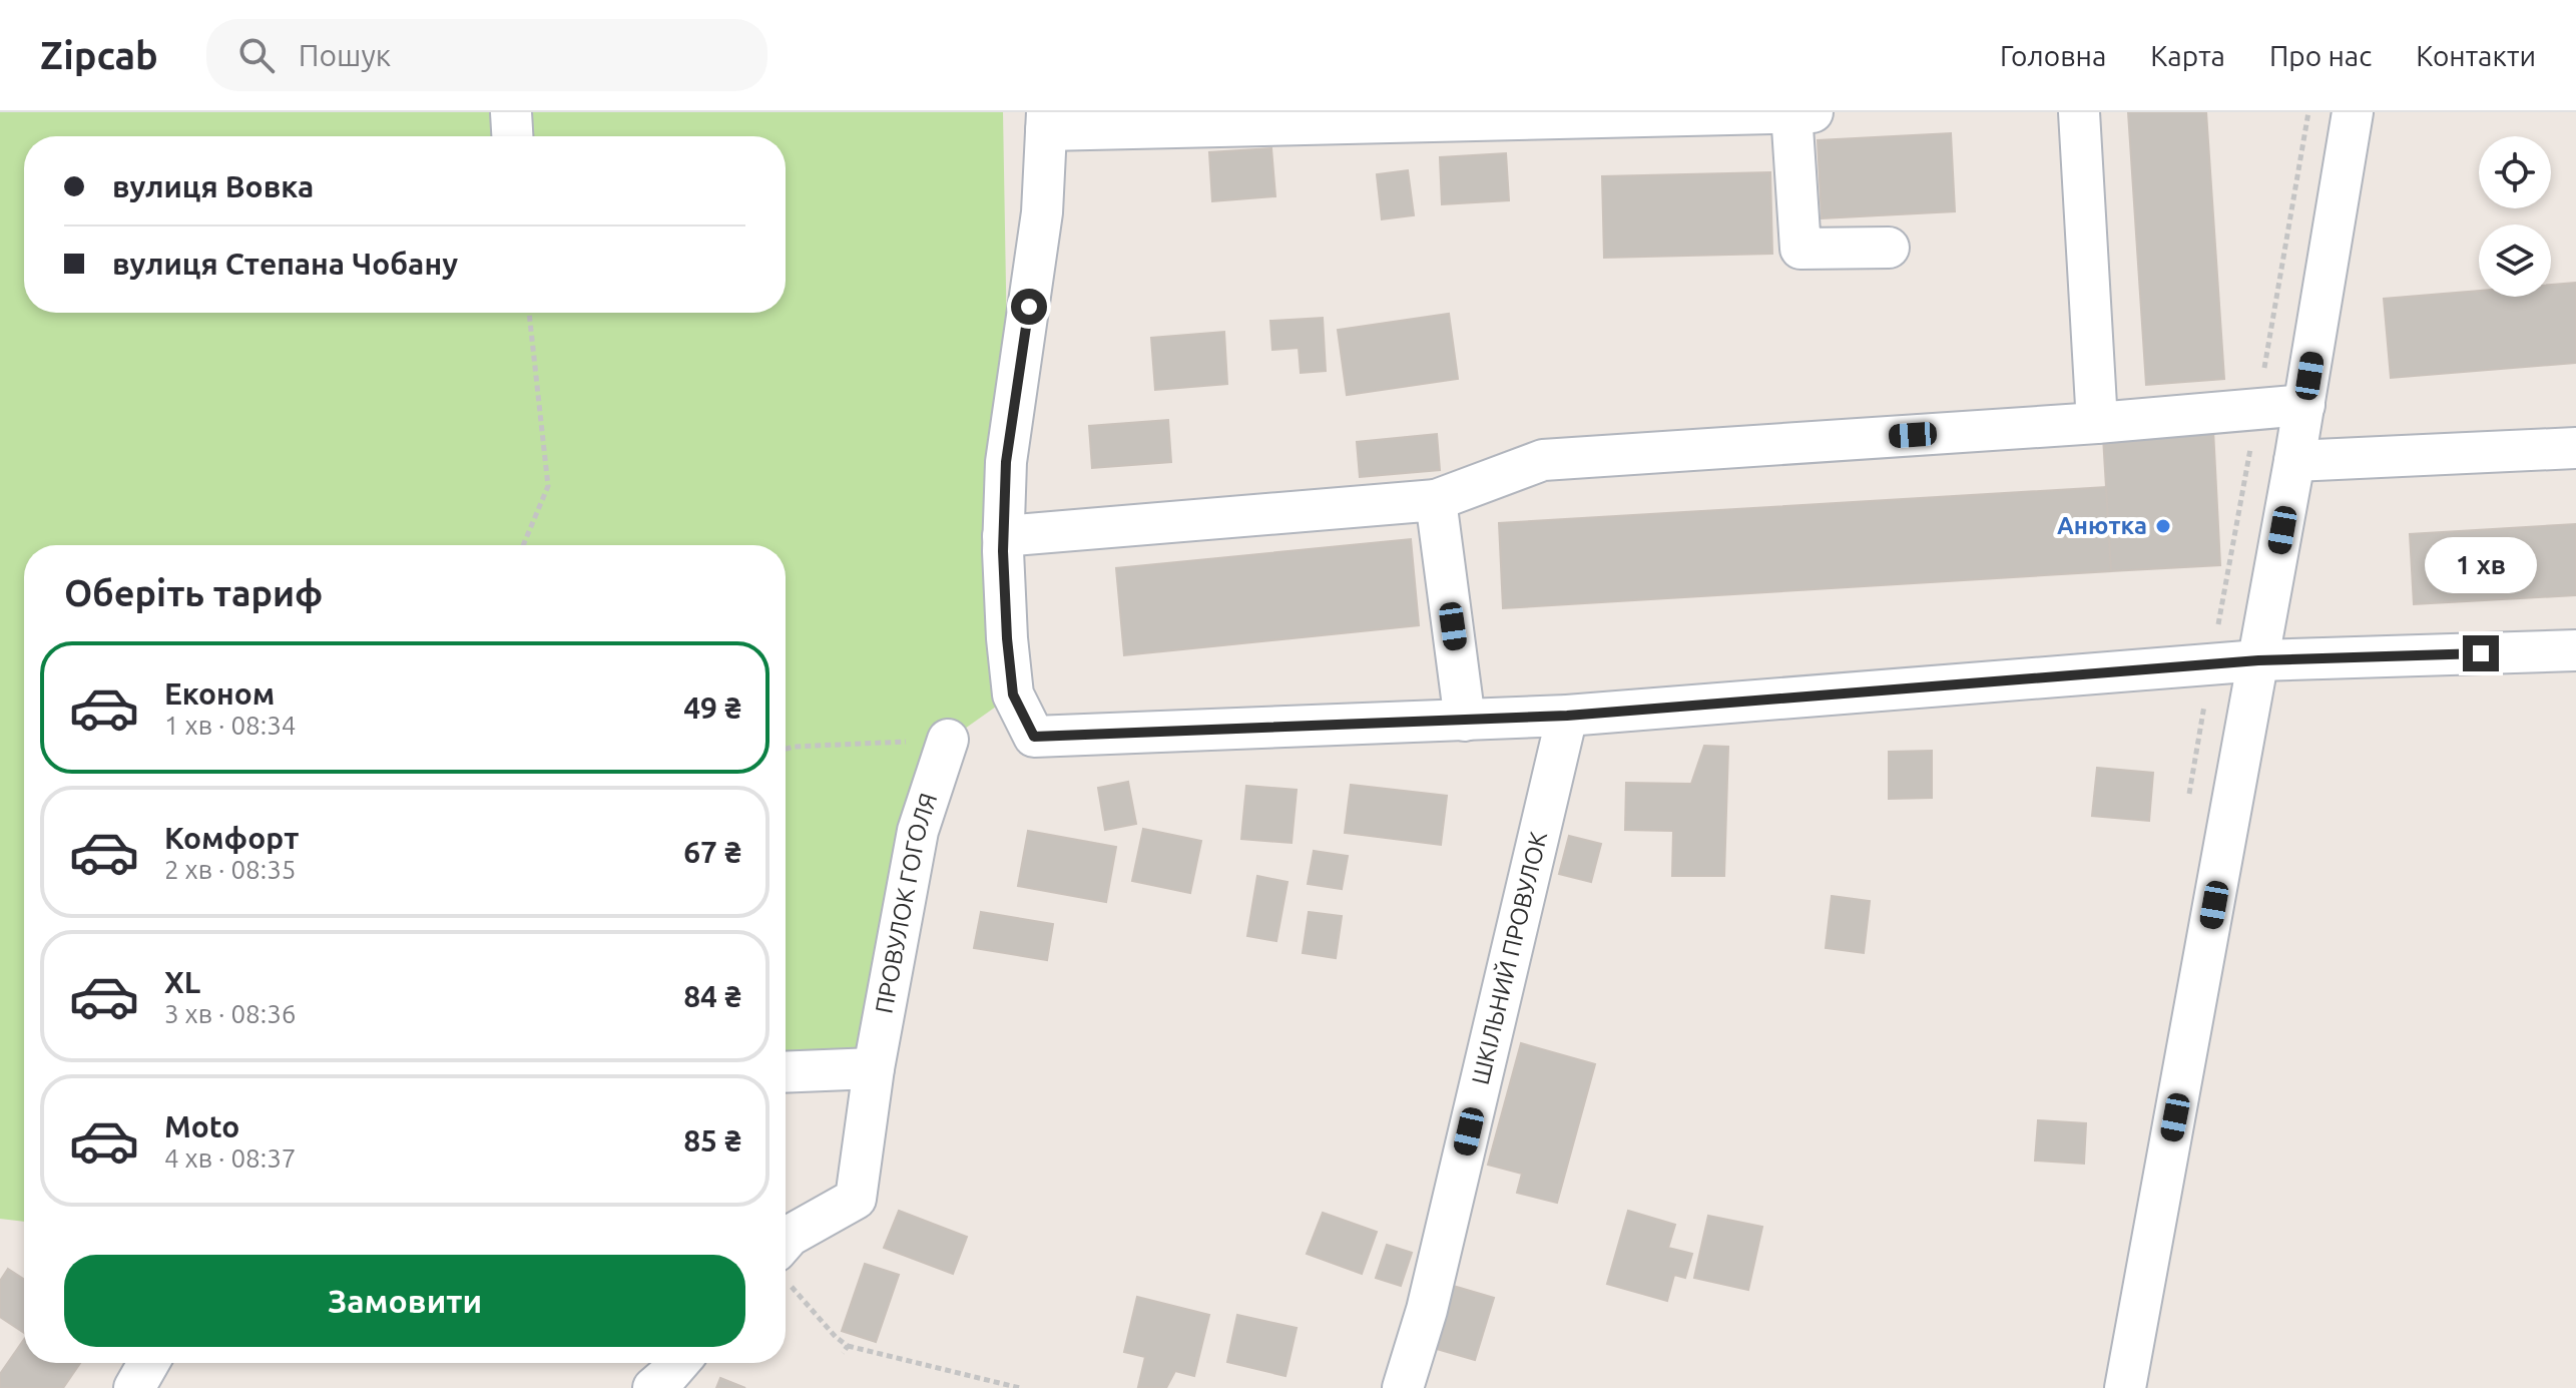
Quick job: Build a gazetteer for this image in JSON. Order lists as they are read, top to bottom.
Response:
{
  "streets": {
    "street": ["ПРОВУЛОК ГОГОЛЯ", "ШКІЛЬНИЙ ПРОВУЛОК"]
  },
  "places": ["Анютка"],
  "page": {
    "header": "Zipcab",
    "search": "Пошук",
    "nav": [
      "Головна",
      "Карта",
      "Про нас",
      "Контакти"
    ],
    "banner": ["вулиця Вовка", "вулиця Степана Чобану"],
    "bubble": "1 хв",
    "heading": "Оберіть тариф",
    "list": [
      {
        "name": "Економ",
        "note": "1 хв · 08:34",
        "value": "49 ₴"
      },
      {
        "name": "Комфорт",
        "note": "2 хв · 08:35",
        "value": "67 ₴"
      },
      {
        "name": "XL",
        "note": "3 хв · 08:36",
        "value": "84 ₴"
      },
      {
        "name": "Moto",
        "note": "4 хв · 08:37",
        "value": "85 ₴"
      }
    ],
    "buttons": "Замовити"
  }
}
